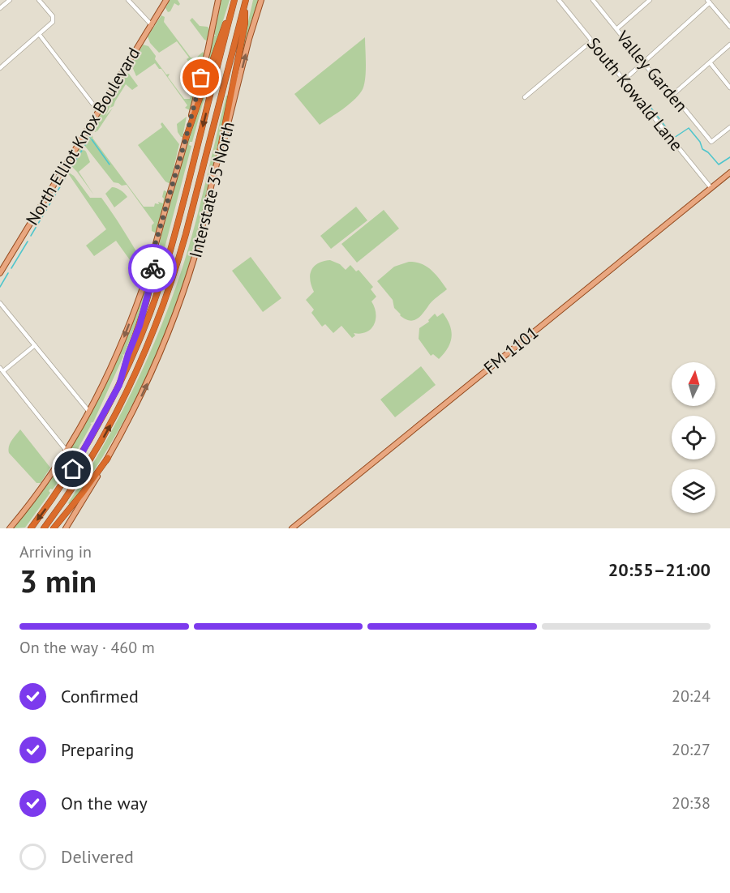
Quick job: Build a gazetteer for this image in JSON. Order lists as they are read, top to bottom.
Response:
{
  "streets": {
    "main road": ["North Elliot Knox Boulevard", "Interstate 35 North", "FM 1101"],
    "street": ["Valley Garden", "South Kowald Lane"]
  },
  "crossings": [
    ["South Kowald Lane", "FM 1101"]
  ],
  "north": "top",
  "page": {
    "heading": ["3 min", "Arriving in", "20:55–21:00"],
    "bar": "On the way · 460 m",
    "list": [
      ["Confirmed", "20:24"],
      ["Preparing", "20:27"],
      ["On the way", "20:38"],
      "Delivered"
    ]
  }
}
